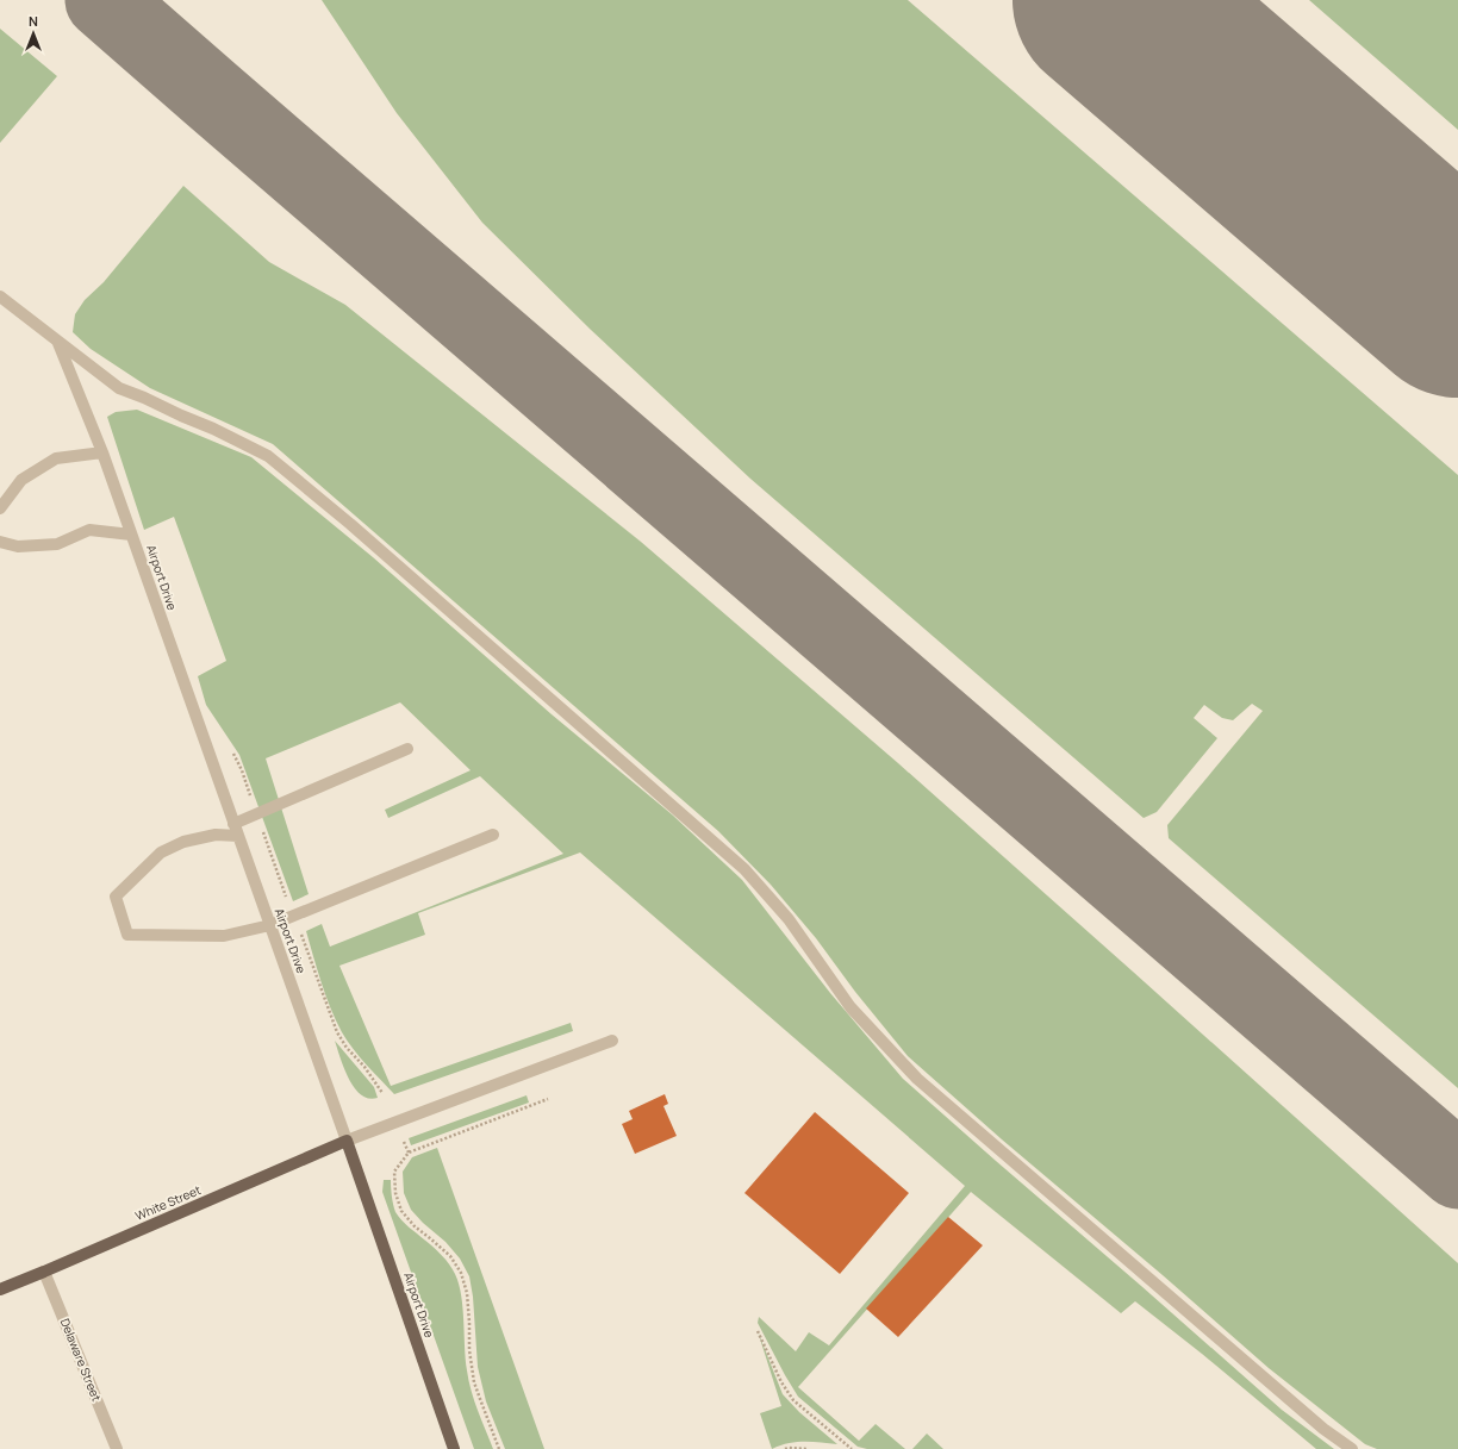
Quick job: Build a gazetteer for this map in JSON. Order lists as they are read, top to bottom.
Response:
{
  "streets": {
    "main road": ["Airport Drive", "White Street"],
    "street": ["Delaware Street"]
  },
  "crossings": [
    ["Airport Drive", "White Street"],
    ["White Street", "Delaware Street"]
  ],
  "north": "top"
}
